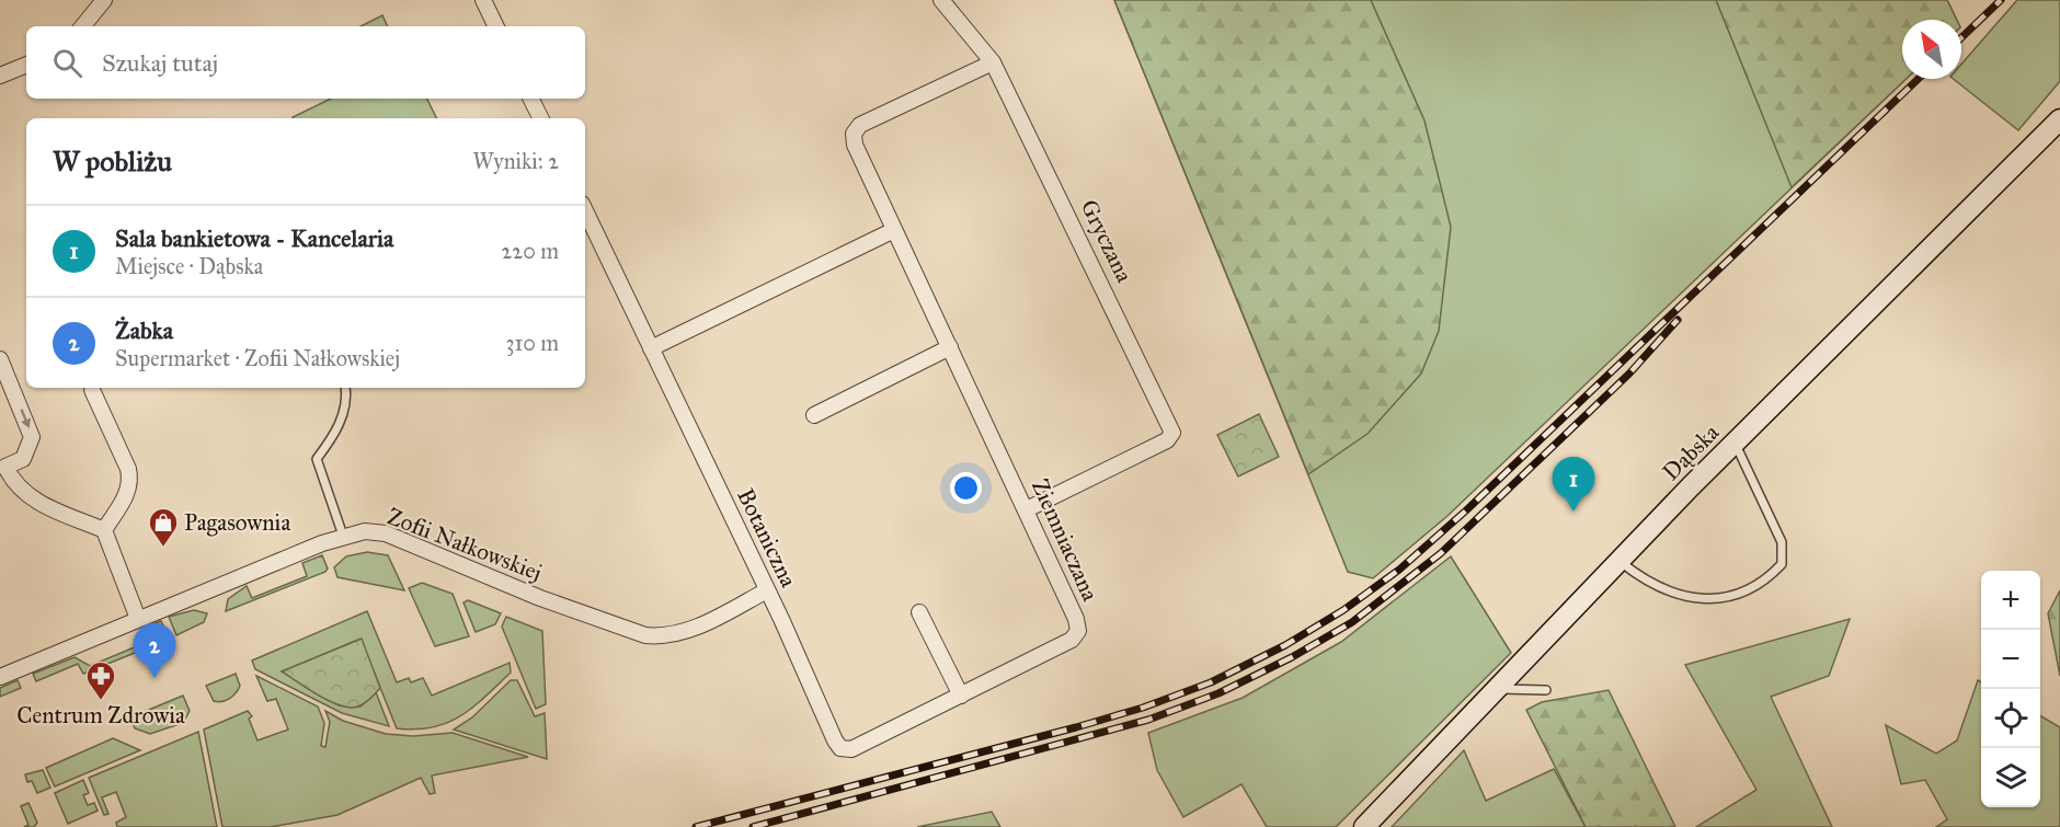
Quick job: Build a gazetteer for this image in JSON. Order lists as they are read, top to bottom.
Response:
{
  "streets": {
    "street": [
      "Gryczana",
      "Dąbska",
      "Botaniczna",
      "Ziemniaczana",
      "Zofii Nałkowskiej"
    ]
  },
  "crossings": [
    ["Gryczana", "Ziemniaczana"],
    ["Botaniczna", "Ziemniaczana"],
    ["Botaniczna", "Zofii Nałkowskiej"]
  ],
  "places": {
    "shop": ["Pagasownia"],
    "pharmacy": ["Centrum Zdrowia"]
  },
  "north": "top left",
  "page": {
    "search": "Szukaj tutaj",
    "heading": ["W pobliżu", "Wyniki: 2"],
    "list": [
      {
        "mark": "1",
        "name": "Sala bankietowa - Kancelaria",
        "note": "Miejsce · Dąbska",
        "value": "220 m"
      },
      {
        "mark": "2",
        "name": "Żabka",
        "note": "Supermarket · Zofii Nałkowskiej",
        "value": "310 m"
      }
    ],
    "pins": ["1", "2"],
    "map_buttons": ["+", "−"]
  }
}
